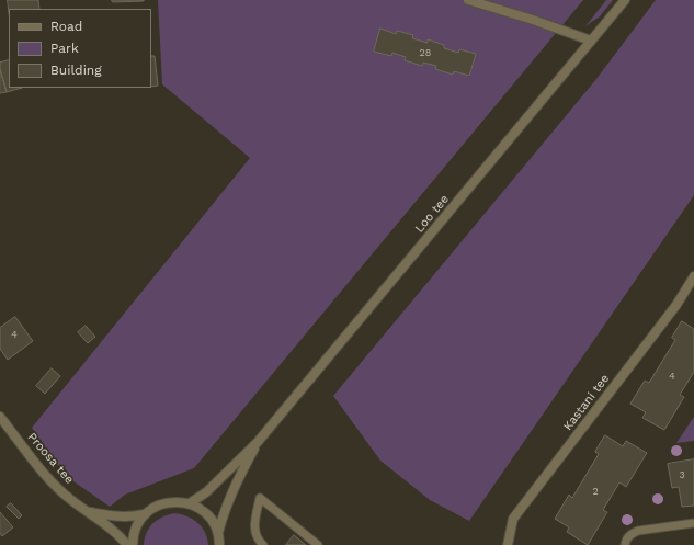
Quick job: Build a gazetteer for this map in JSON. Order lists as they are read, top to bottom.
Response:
{
  "streets": {
    "street": ["Loo tee", "Kastani tee", "Proosa tee"]
  },
  "house_numbers": [
    "28",
    "4",
    "4",
    "3",
    "2"
  ],
  "legend": ["Road", "Park", "Building"]
}
